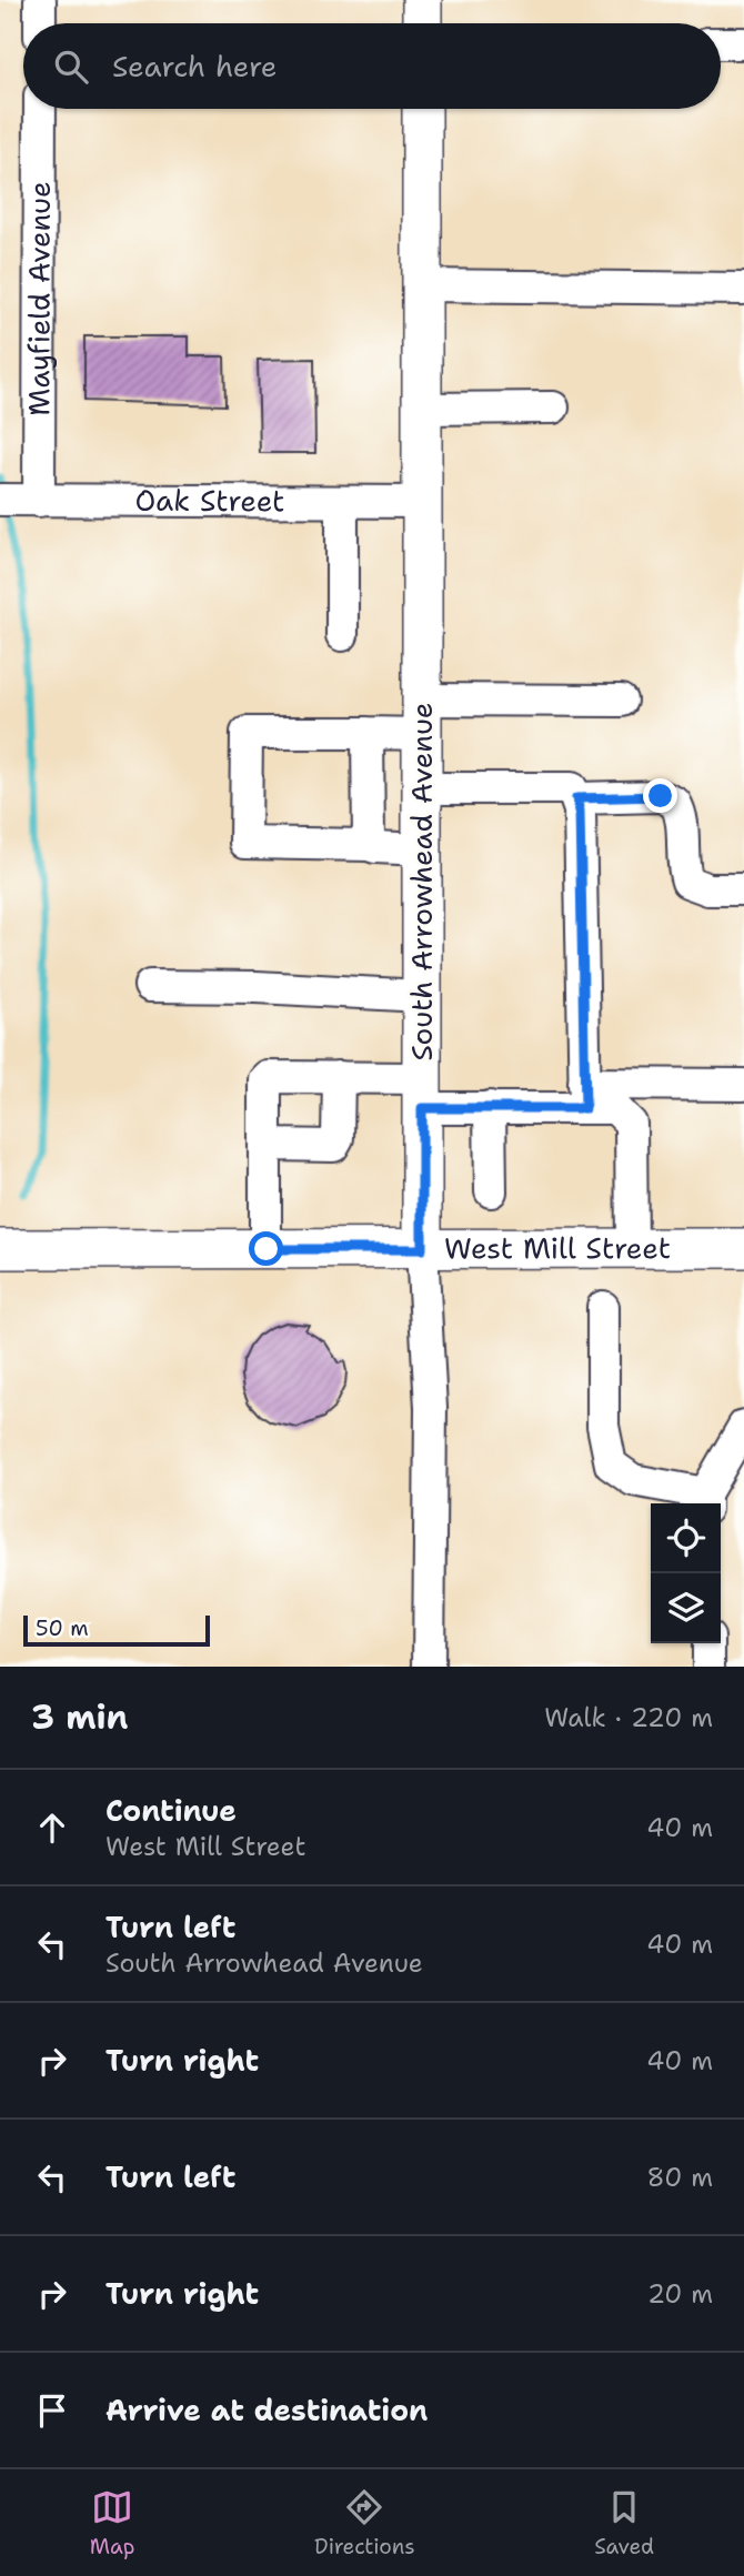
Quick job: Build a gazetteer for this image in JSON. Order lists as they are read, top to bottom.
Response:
{
  "streets": {
    "main road": ["South Arrowhead Avenue", "West Mill Street"],
    "street": ["Mayfield Avenue", "Oak Street"]
  },
  "crossings": [
    ["Mayfield Avenue", "Oak Street"],
    ["Oak Street", "South Arrowhead Avenue"],
    ["South Arrowhead Avenue", "West Mill Street"]
  ],
  "scale_bar": "50 m",
  "page": {
    "search": "Search here",
    "scale": "50 m",
    "heading": ["3 min", "Walk · 220 m"],
    "list": [
      ["Continue", "West Mill Street", "40 m"],
      ["Turn left", "South Arrowhead Avenue", "40 m"],
      ["Turn right", "40 m"],
      ["Turn left", "80 m"],
      ["Turn right", "20 m"],
      "Arrive at destination"
    ],
    "nav": ["Map", "Directions", "Saved"]
  }
}
